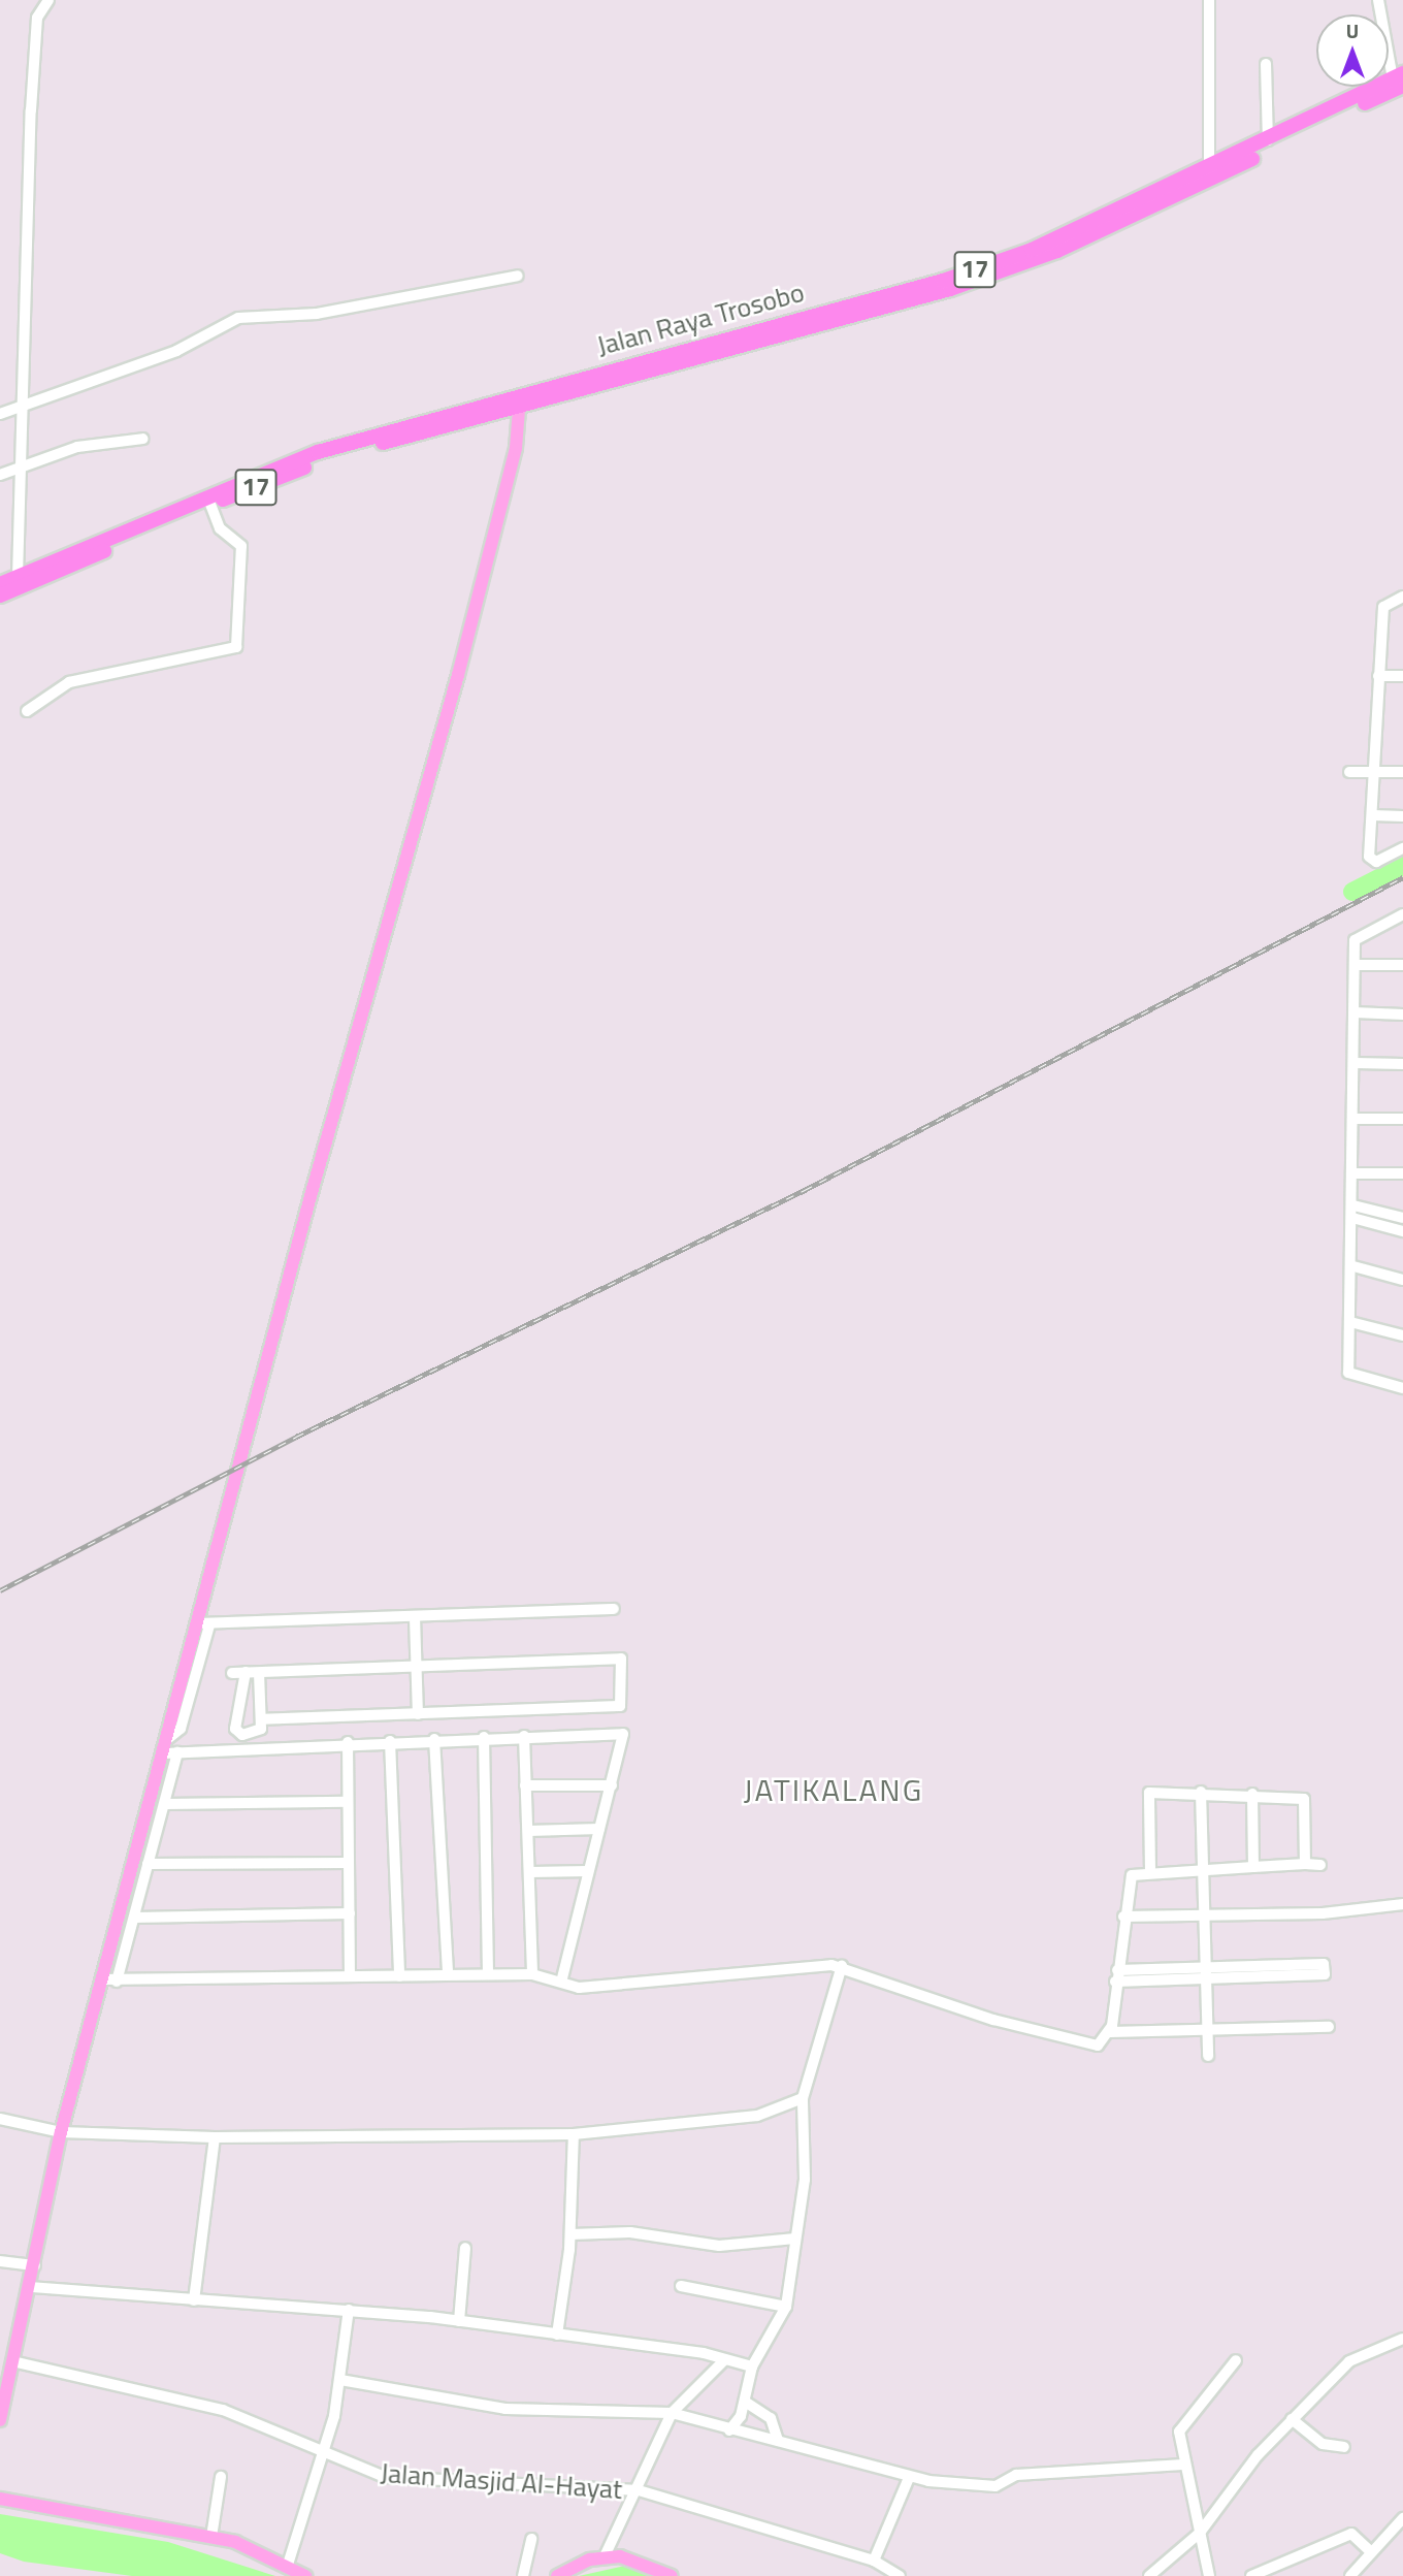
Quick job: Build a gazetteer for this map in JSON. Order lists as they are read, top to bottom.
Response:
{
  "streets": {
    "highway": ["17", "Jalan Raya Trosobo"],
    "street": ["Jalan Masjid Al-Hayat"]
  },
  "districts": ["JATIKALANG"],
  "north": "top"
}
